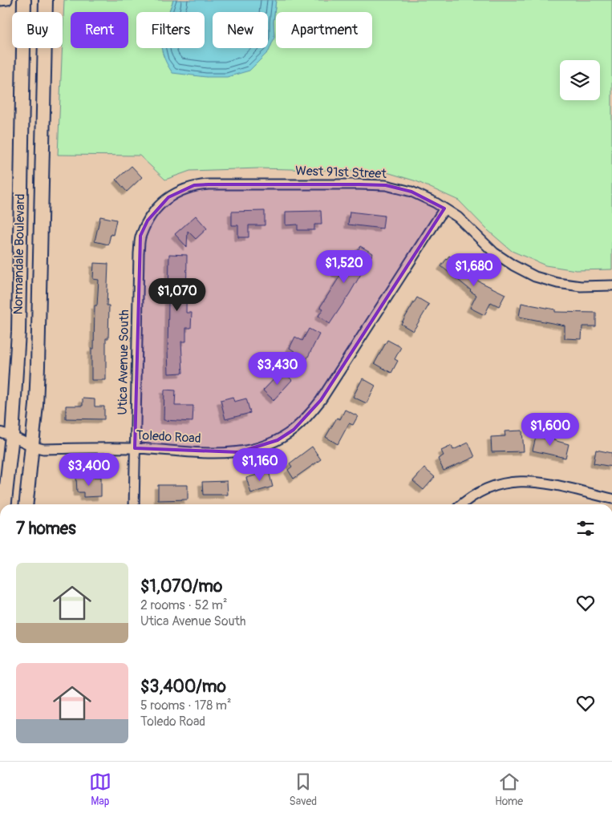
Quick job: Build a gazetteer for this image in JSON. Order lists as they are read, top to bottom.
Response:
{
  "streets": {
    "main road": ["Normandale Boulevard"],
    "street": ["West 91st Street", "Utica Avenue South", "Toledo Road"]
  },
  "crossings": [
    ["West 91st Street", "Utica Avenue South"],
    ["West 91st Street", "Toledo Road"],
    ["Normandale Boulevard", "Toledo Road"],
    ["Utica Avenue South", "Toledo Road"]
  ],
  "page": {
    "chip": [
      "Buy",
      "Rent",
      "Filters",
      "New",
      "Apartment"
    ],
    "price": [
      "$1,520",
      "$1,680",
      "$1,070",
      "$3,430",
      "$1,600",
      "$1,160",
      "$3,400"
    ],
    "heading": "7 homes",
    "list": [
      {
        "name": "$1,070/mo",
        "note": "2 rooms · 52 m² · Utica Avenue South"
      },
      {
        "name": "$3,400/mo",
        "note": "5 rooms · 178 m² · Toledo Road"
      }
    ],
    "tabs": ["Map", "Saved", "Home"]
  }
}
